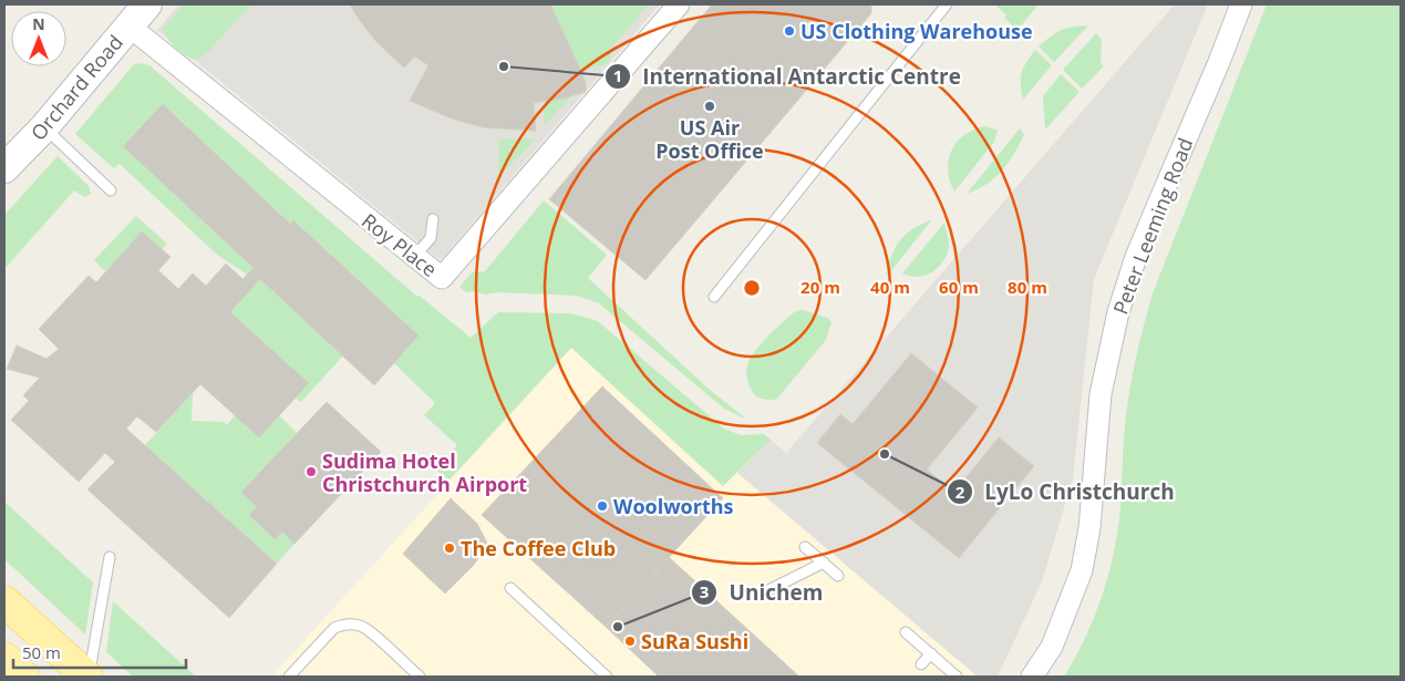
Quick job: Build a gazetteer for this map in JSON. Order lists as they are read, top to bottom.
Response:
{
  "streets": {
    "street": ["Orchard Road", "Peter Leeming Road", "Roy Place"]
  },
  "crossings": [
    ["Orchard Road", "Roy Place"]
  ],
  "places": [
    "US Clothing Warehouse",
    "International Antarctic Centre",
    "US Air Post Office",
    "LyLo Christchurch",
    "Sudima Hotel Christchurch Airport",
    "Woolworths",
    "The Coffee Club",
    "Unichem",
    "SuRa Sushi"
  ],
  "scale_bar": "50 m",
  "north": "top",
  "rings": [
    "20 m",
    "40 m",
    "60 m",
    "80 m"
  ]
}
